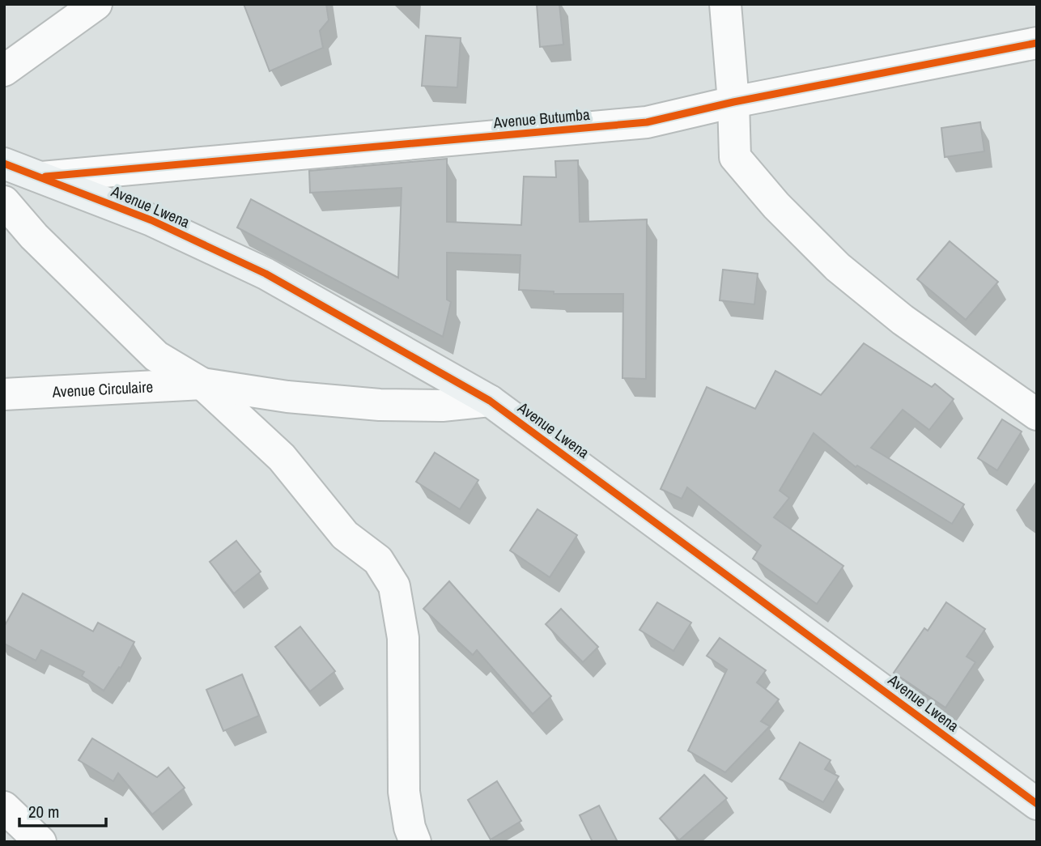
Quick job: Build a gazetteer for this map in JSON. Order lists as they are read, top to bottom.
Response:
{
  "streets": {
    "main road": ["Avenue Lwena"],
    "street": ["Avenue Butumba", "Avenue Circulaire"]
  },
  "crossings": [
    ["Avenue Butumba", "Avenue Lwena"]
  ],
  "scale_bar": "20 m"
}
